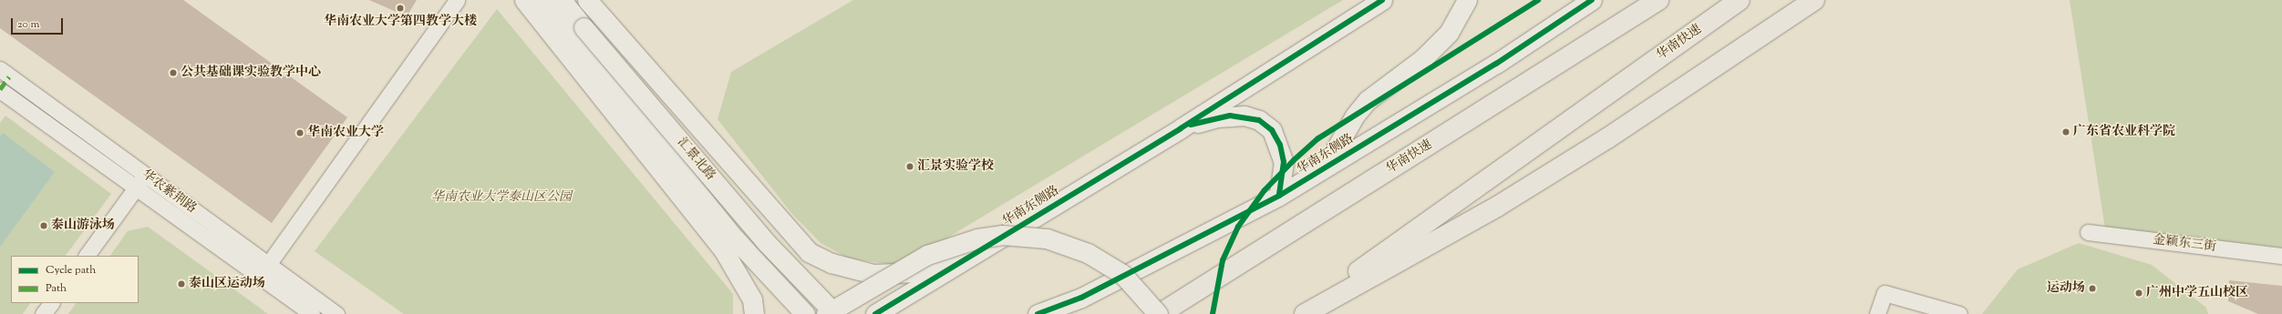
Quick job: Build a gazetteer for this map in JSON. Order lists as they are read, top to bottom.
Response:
{
  "streets": {
    "highway": ["华南快速"],
    "street": [
      "华南东侧路",
      "汇景北路",
      "华农紫荆路",
      "金颖东三街"
    ]
  },
  "parks": ["华南农业大学泰山区公园"],
  "places": [
    "华南农业大学第四教学大楼",
    "公共基础课实验教学中心",
    "广东省农业科学院",
    "华南农业大学",
    "汇景实验学校",
    "泰山游泳场",
    "泰山区运动场",
    "运动场",
    "广州中学五山校区"
  ],
  "legend": ["Cycle path", "Path"],
  "scale_bar": "20 m"
}
